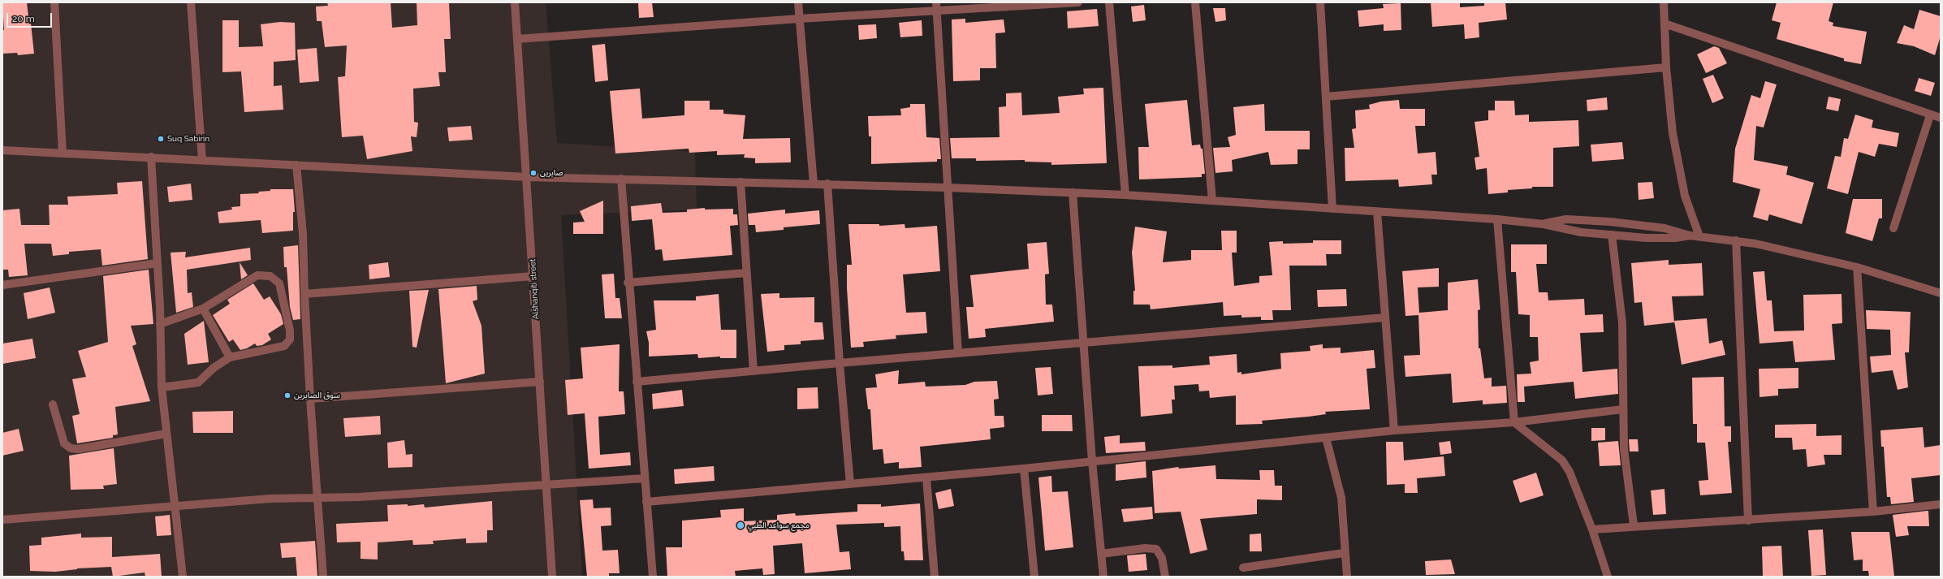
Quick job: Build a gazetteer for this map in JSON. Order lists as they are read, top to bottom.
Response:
{
  "streets": {
    "street": ["Alshanqiti street"]
  },
  "places": [
    "Suq Sabirin",
    "صابرين",
    "سوق الصابرين",
    "مجمع سواعد الطبي"
  ],
  "scale_bar": "20 m"
}
